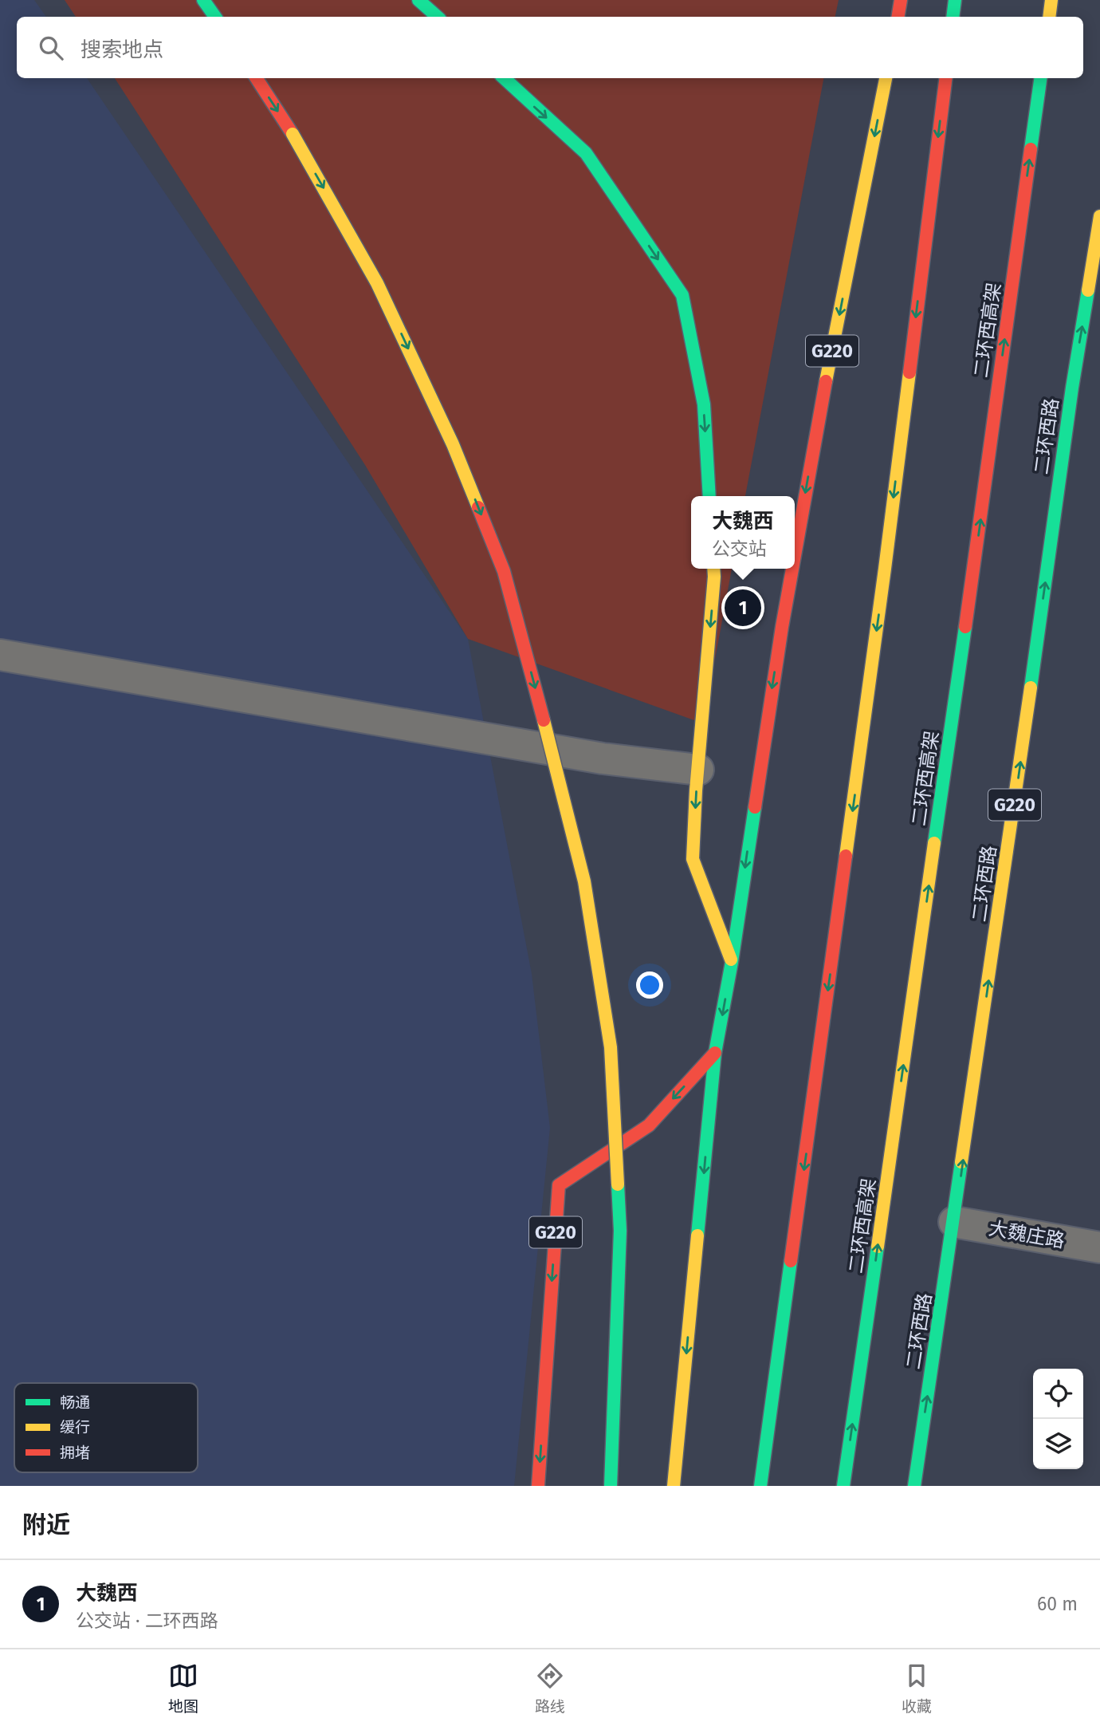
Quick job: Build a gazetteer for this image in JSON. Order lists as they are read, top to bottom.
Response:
{
  "streets": {
    "highway": ["二环西高架", "G220", "二环西路"],
    "street": ["大魏庄路"]
  },
  "crossings": [
    ["二环西路", "大魏庄路"]
  ],
  "one_way": ["二环西路"],
  "legend": ["畅通", "缓行", "拥堵"],
  "page": {
    "search": "搜索地点",
    "popup": ["大魏西", "公交站"],
    "pins": "1",
    "heading": "附近",
    "list": [
      {
        "mark": "1",
        "name": "大魏西",
        "note": "公交站 · 二环西路",
        "value": "60 m"
      }
    ],
    "nav": ["地图", "路线", "收藏"]
  }
}
